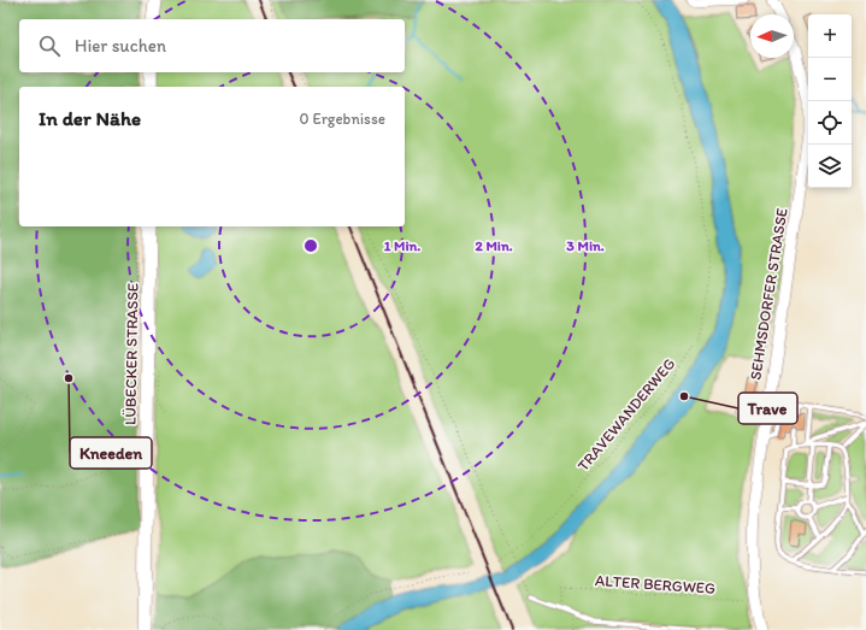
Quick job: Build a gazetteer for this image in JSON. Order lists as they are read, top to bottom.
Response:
{
  "streets": {
    "main road": ["SEHMSDORFER STRASSE", "LÜBECKER STRASSE"],
    "path": ["TRAVEWANDERWEG", "ALTER BERGWEG"]
  },
  "places": ["Kneeden", "Trave"],
  "north": "left",
  "page": {
    "map_buttons": ["+", "−"],
    "search": "Hier suchen",
    "heading": ["In der Nähe", "0 Ergebnisse"]
  },
  "rings": ["1 Min.", "2 Min.", "3 Min."]
}
